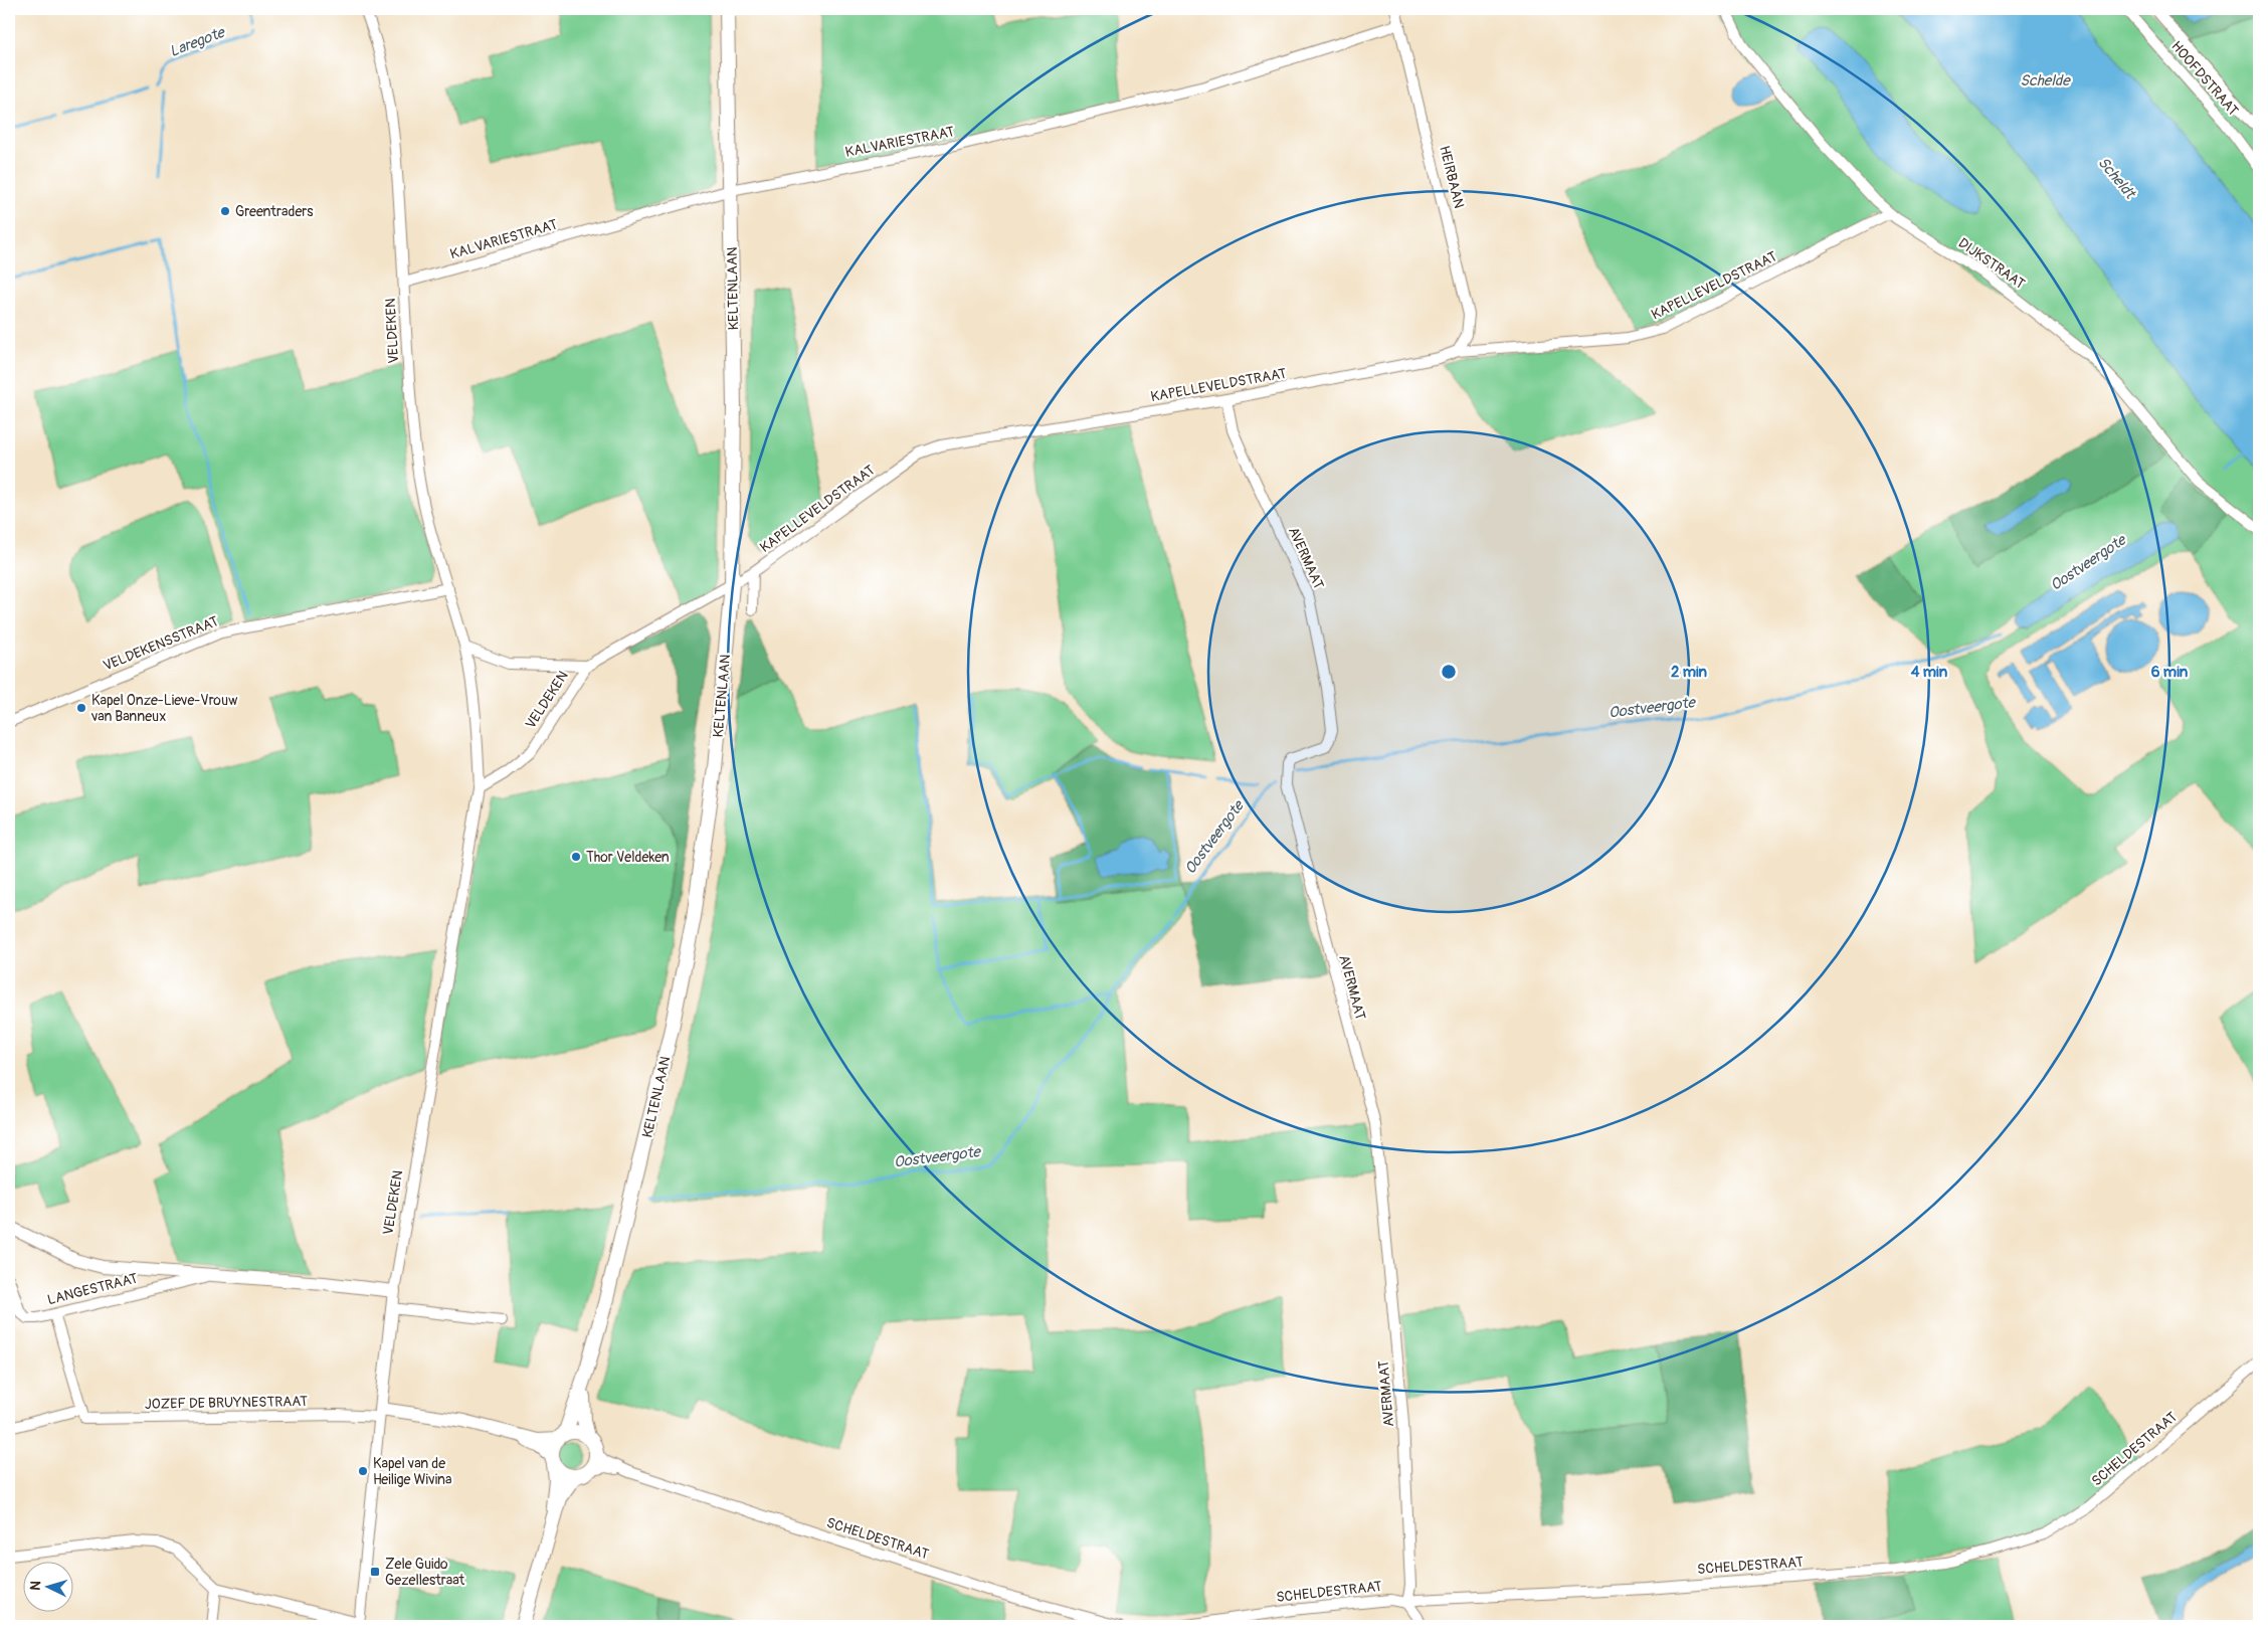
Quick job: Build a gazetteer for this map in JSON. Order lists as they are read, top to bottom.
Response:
{
  "streets": {
    "main road": ["KELTENLAAN"],
    "street": [
      "HOOFDSTRAAT",
      "KALVARIESTRAAT",
      "HEIRBAAN",
      "DIJKSTRAAT",
      "KAPELLEVELDSTRAAT",
      "VELDEKEN",
      "AVERMAAT",
      "VELDEKENSSTRAAT",
      "LANGESTRAAT",
      "JOZEF DE BRUYNESTRAAT",
      "SCHELDESTRAAT"
    ]
  },
  "crossings": [
    ["KALVARIESTRAAT", "HEIRBAAN"],
    ["KALVARIESTRAAT", "KELTENLAAN"],
    ["KALVARIESTRAAT", "VELDEKEN"],
    ["HEIRBAAN", "KAPELLEVELDSTRAAT"],
    ["DIJKSTRAAT", "KAPELLEVELDSTRAAT"],
    ["KAPELLEVELDSTRAAT", "KELTENLAAN"],
    ["KAPELLEVELDSTRAAT", "VELDEKEN"],
    ["KAPELLEVELDSTRAAT", "AVERMAAT"],
    ["KELTENLAAN", "SCHELDESTRAAT"],
    ["VELDEKEN", "VELDEKENSSTRAAT"],
    ["VELDEKEN", "LANGESTRAAT"],
    ["VELDEKEN", "JOZEF DE BRUYNESTRAAT"],
    ["AVERMAAT", "SCHELDESTRAAT"]
  ],
  "water": [
    "Laregote",
    "Schelde",
    "Scheldt",
    "Oostveergote"
  ],
  "places": {
    "other": [
      "Greentraders",
      "Kapel Onze-Lieve-Vrouw van Banneux",
      "Thor Veldeken",
      "Kapel van de Heilige Wivina"
    ],
    "transit": ["Zele Guido Gezellestraat"]
  },
  "north": "left",
  "rings": ["2 min", "4 min", "6 min"]
}
